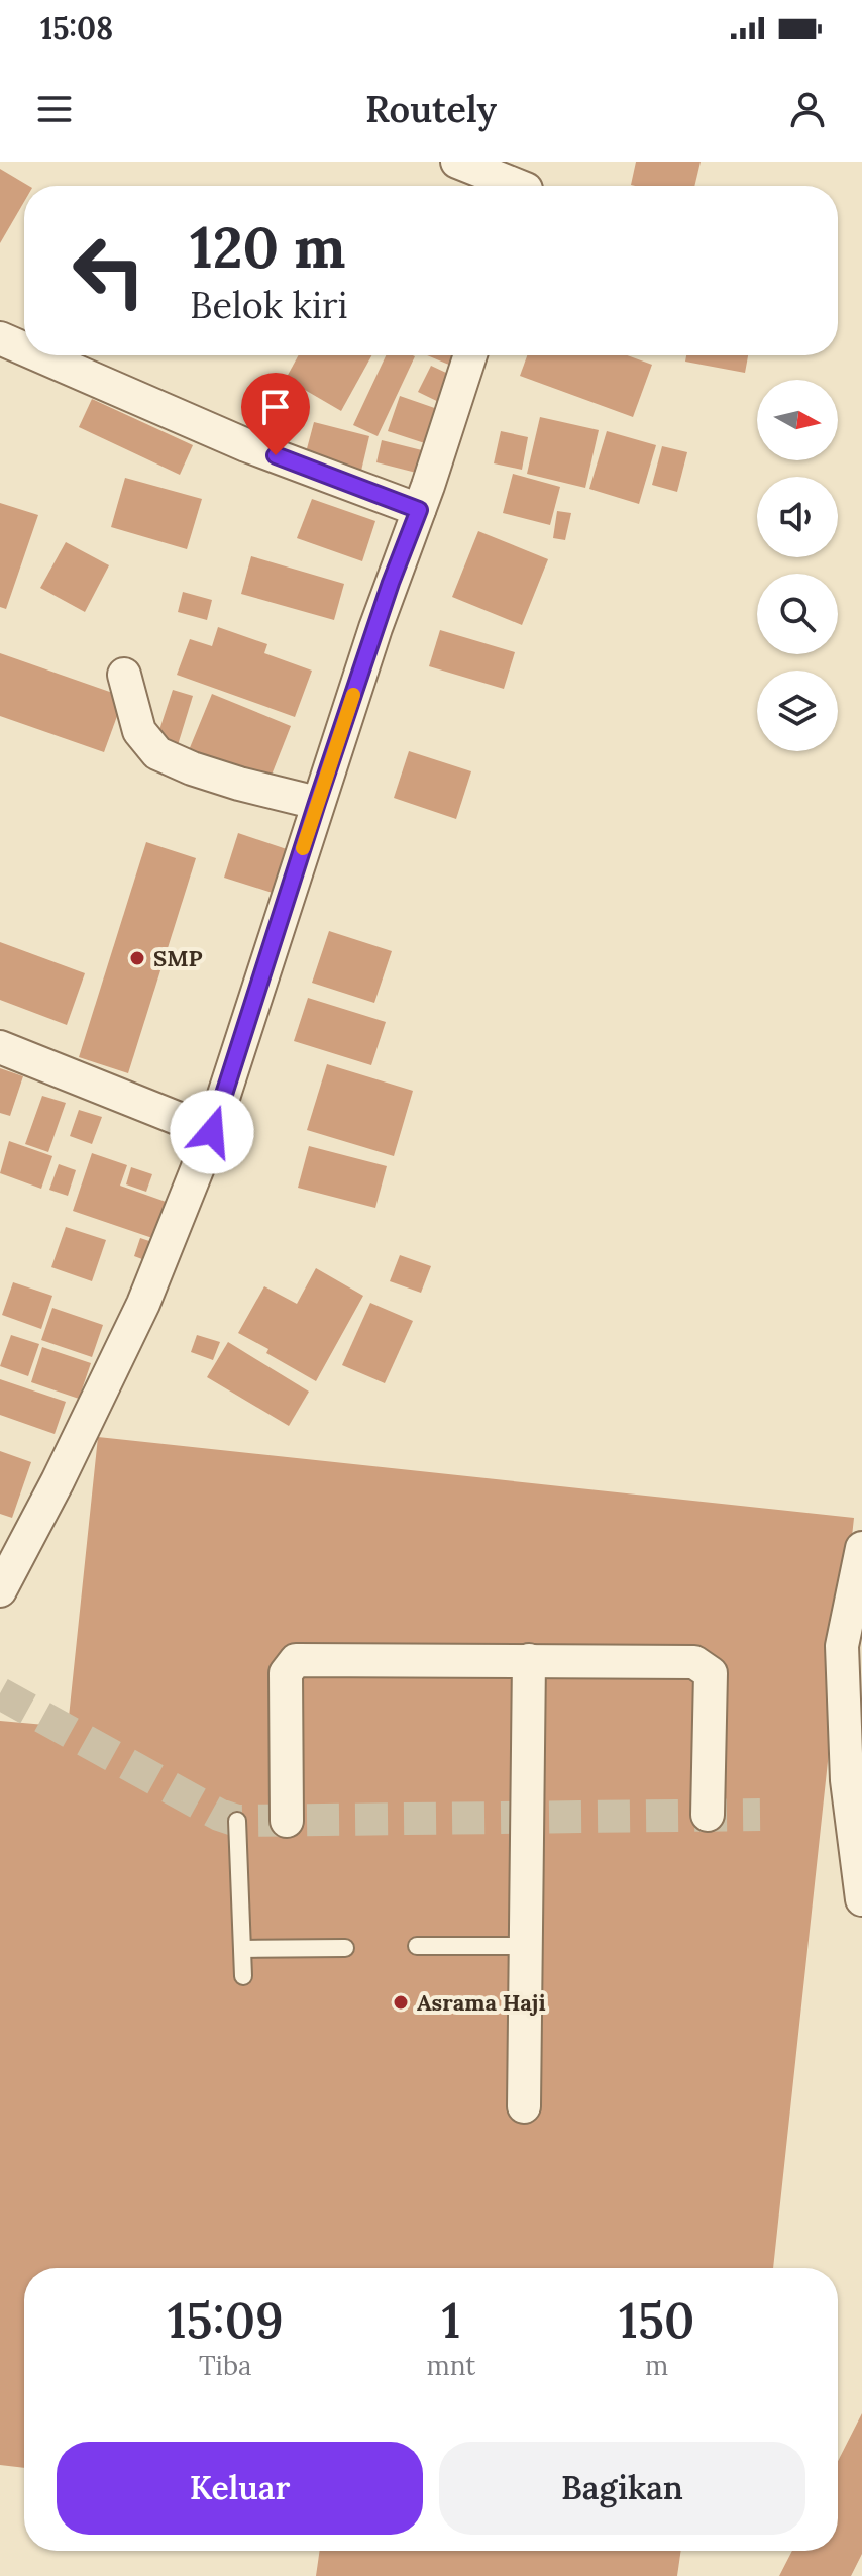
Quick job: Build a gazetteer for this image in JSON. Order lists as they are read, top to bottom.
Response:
{
  "places": ["SMP", "Asrama Haji"],
  "north": "right",
  "page": {
    "status": "15:08",
    "header": "Routely",
    "turn": ["120 m", "Belok kiri"],
    "eta": [
      "15:09",
      "Tiba",
      "1",
      "mnt",
      "150",
      "m"
    ],
    "buttons": ["Keluar", "Bagikan"]
  }
}
